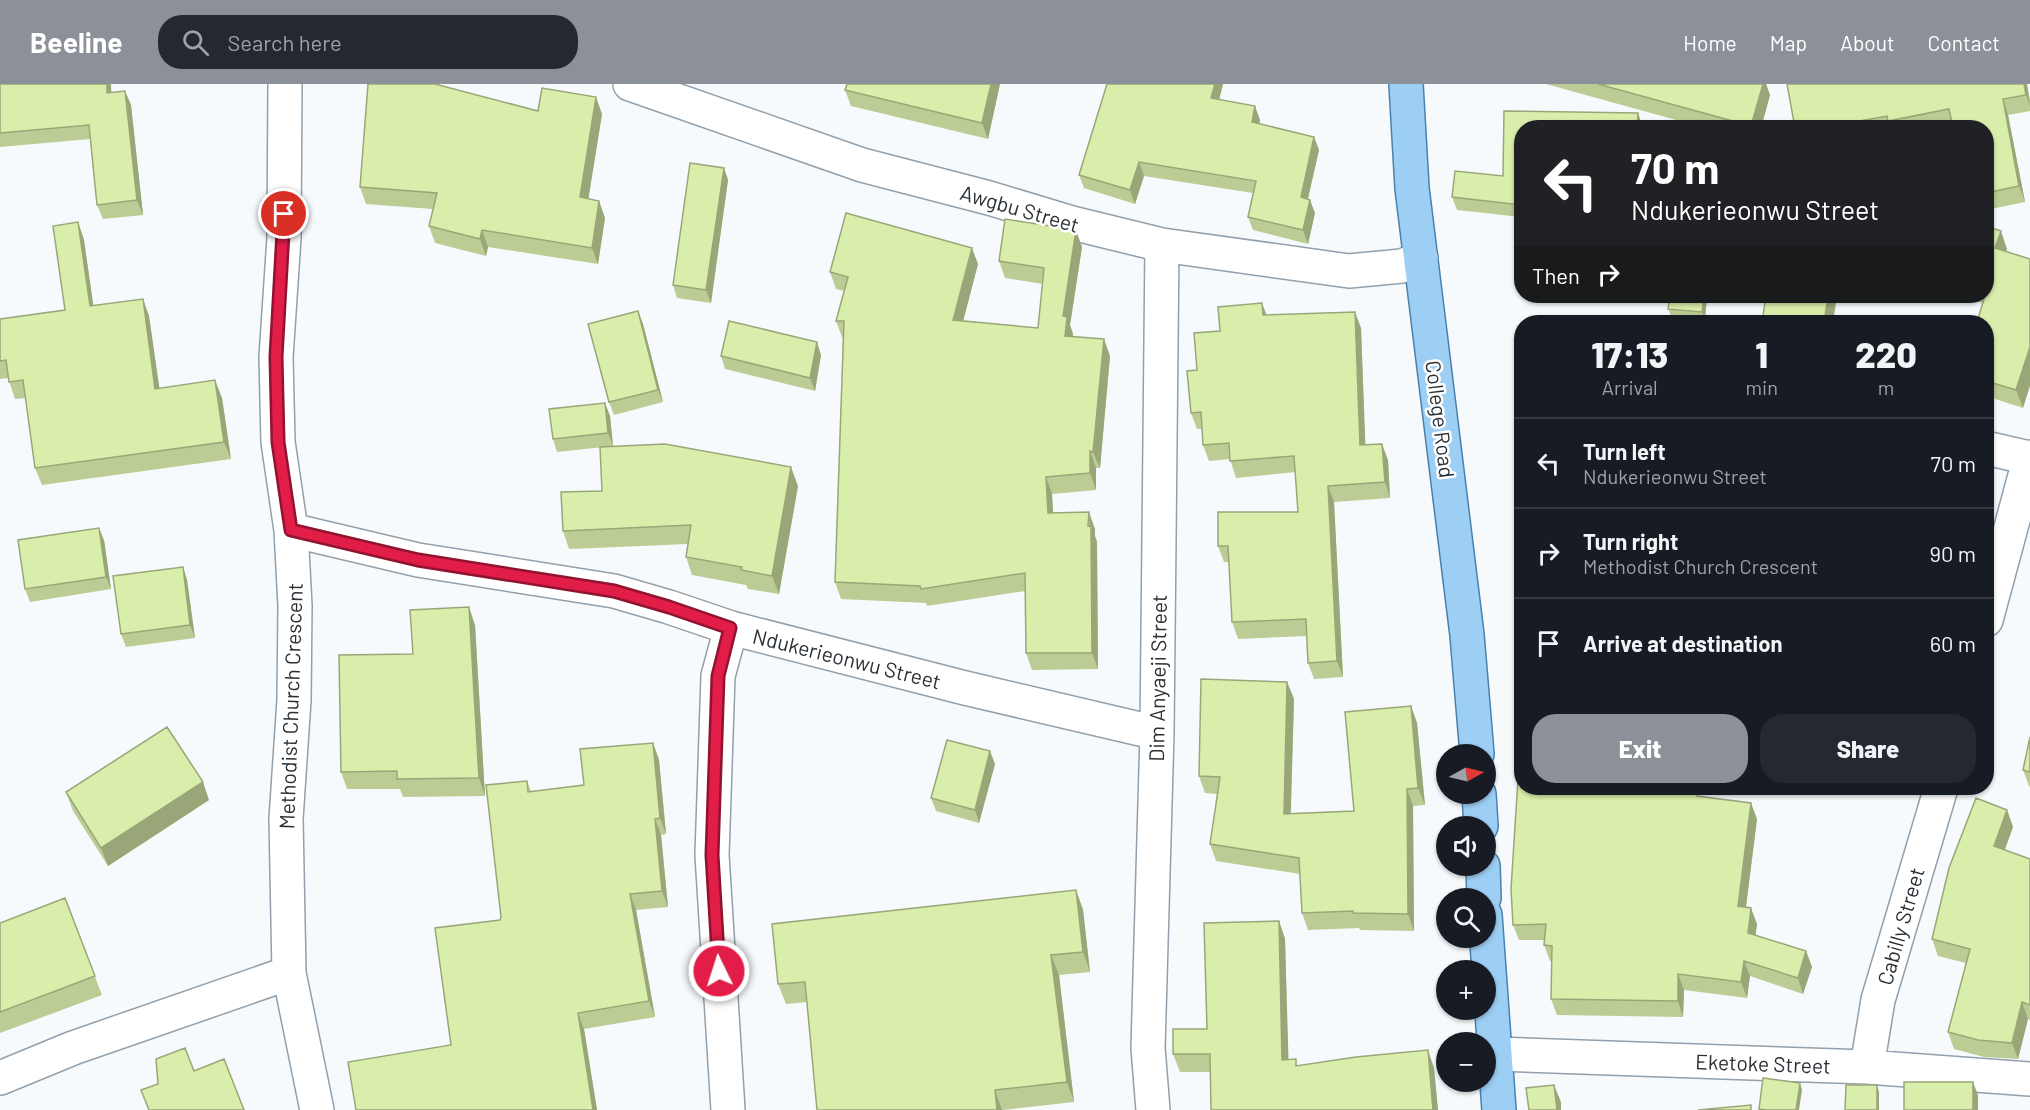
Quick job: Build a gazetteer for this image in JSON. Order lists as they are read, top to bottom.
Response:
{
  "streets": {
    "main road": ["College Road"],
    "street": [
      "Awgbu Street",
      "Ndukerieonwu Street",
      "Dim Anyaeji Street",
      "Methodist Church Crescent",
      "Cabilly Street",
      "Eketoke Street"
    ]
  },
  "crossings": [
    ["Awgbu Street", "College Road"],
    ["Awgbu Street", "Dim Anyaeji Street"],
    ["Ndukerieonwu Street", "Dim Anyaeji Street"],
    ["Ndukerieonwu Street", "Methodist Church Crescent"],
    ["Cabilly Street", "Eketoke Street"]
  ],
  "north": "right",
  "page": {
    "header": "Beeline",
    "search": "Search here",
    "nav": [
      "Home",
      "Map",
      "About",
      "Contact"
    ],
    "turn": ["70 m", "Ndukerieonwu Street"],
    "then": "Then",
    "eta": [
      "17:13",
      "Arrival",
      "1",
      "min",
      "220",
      "m"
    ],
    "list": [
      {
        "name": "Turn left",
        "note": "Ndukerieonwu Street",
        "value": "70 m"
      },
      {
        "name": "Turn right",
        "note": "Methodist Church Crescent",
        "value": "90 m"
      },
      {
        "name": "Arrive at destination",
        "value": "60 m"
      }
    ],
    "buttons": ["Exit", "Share"],
    "map_buttons": ["+", "−"]
  }
}
